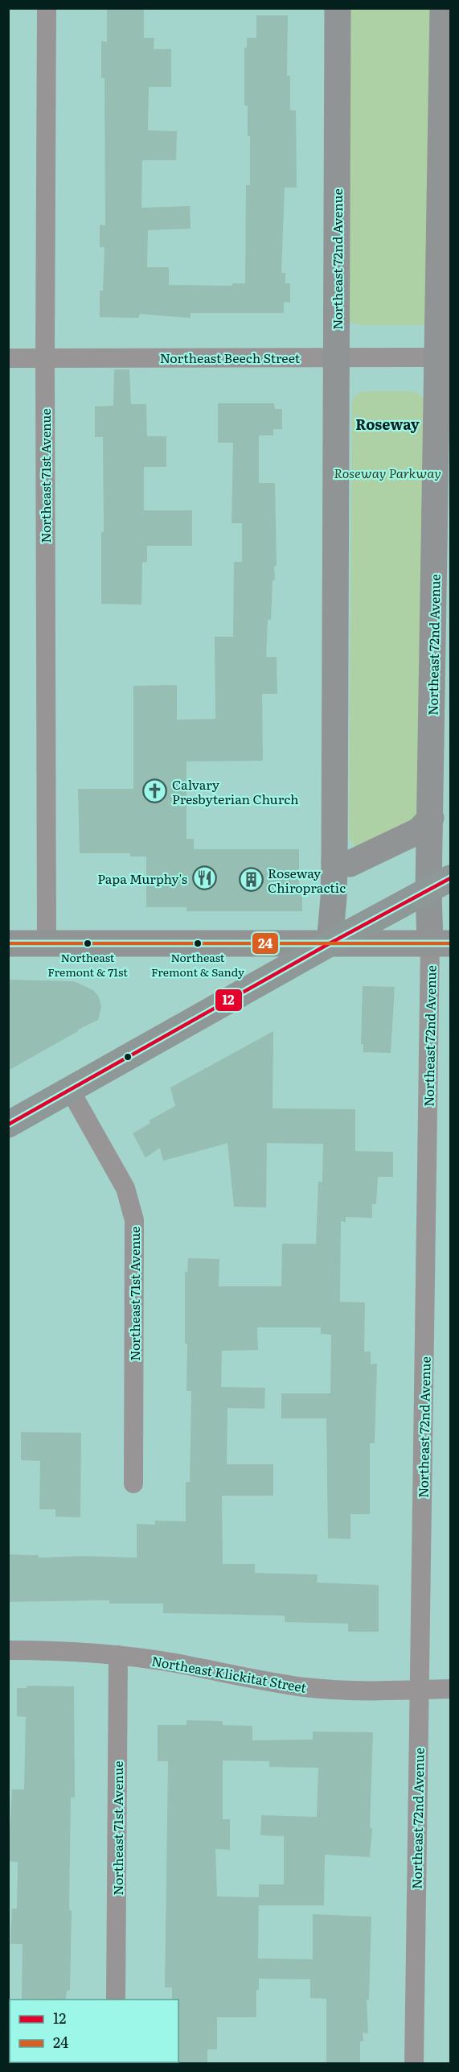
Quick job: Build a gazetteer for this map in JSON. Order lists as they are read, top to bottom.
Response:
{
  "streets": {
    "street": [
      "Northeast 72nd Avenue",
      "Northeast Beech Street",
      "Northeast 71st Avenue",
      "Northeast Klickitat Street"
    ]
  },
  "crossings": [
    ["Northeast 72nd Avenue", "Northeast Beech Street"],
    ["Northeast 72nd Avenue", "Northeast Klickitat Street"],
    ["Northeast Beech Street", "Northeast 71st Avenue"],
    ["Northeast 71st Avenue", "Northeast Klickitat Street"]
  ],
  "districts": ["Roseway"],
  "parks": ["Roseway Parkway"],
  "places": {
    "church": ["Calvary Presbyterian Church"],
    "restaurant": ["Papa Murphy's"],
    "building": ["Roseway Chiropractic"],
    "other": ["Northeast Fremont & 71st", "Northeast Fremont & Sandy"]
  },
  "lines": ["transit line 12", "transit line 24"],
  "legend": ["12", "24"]
}
